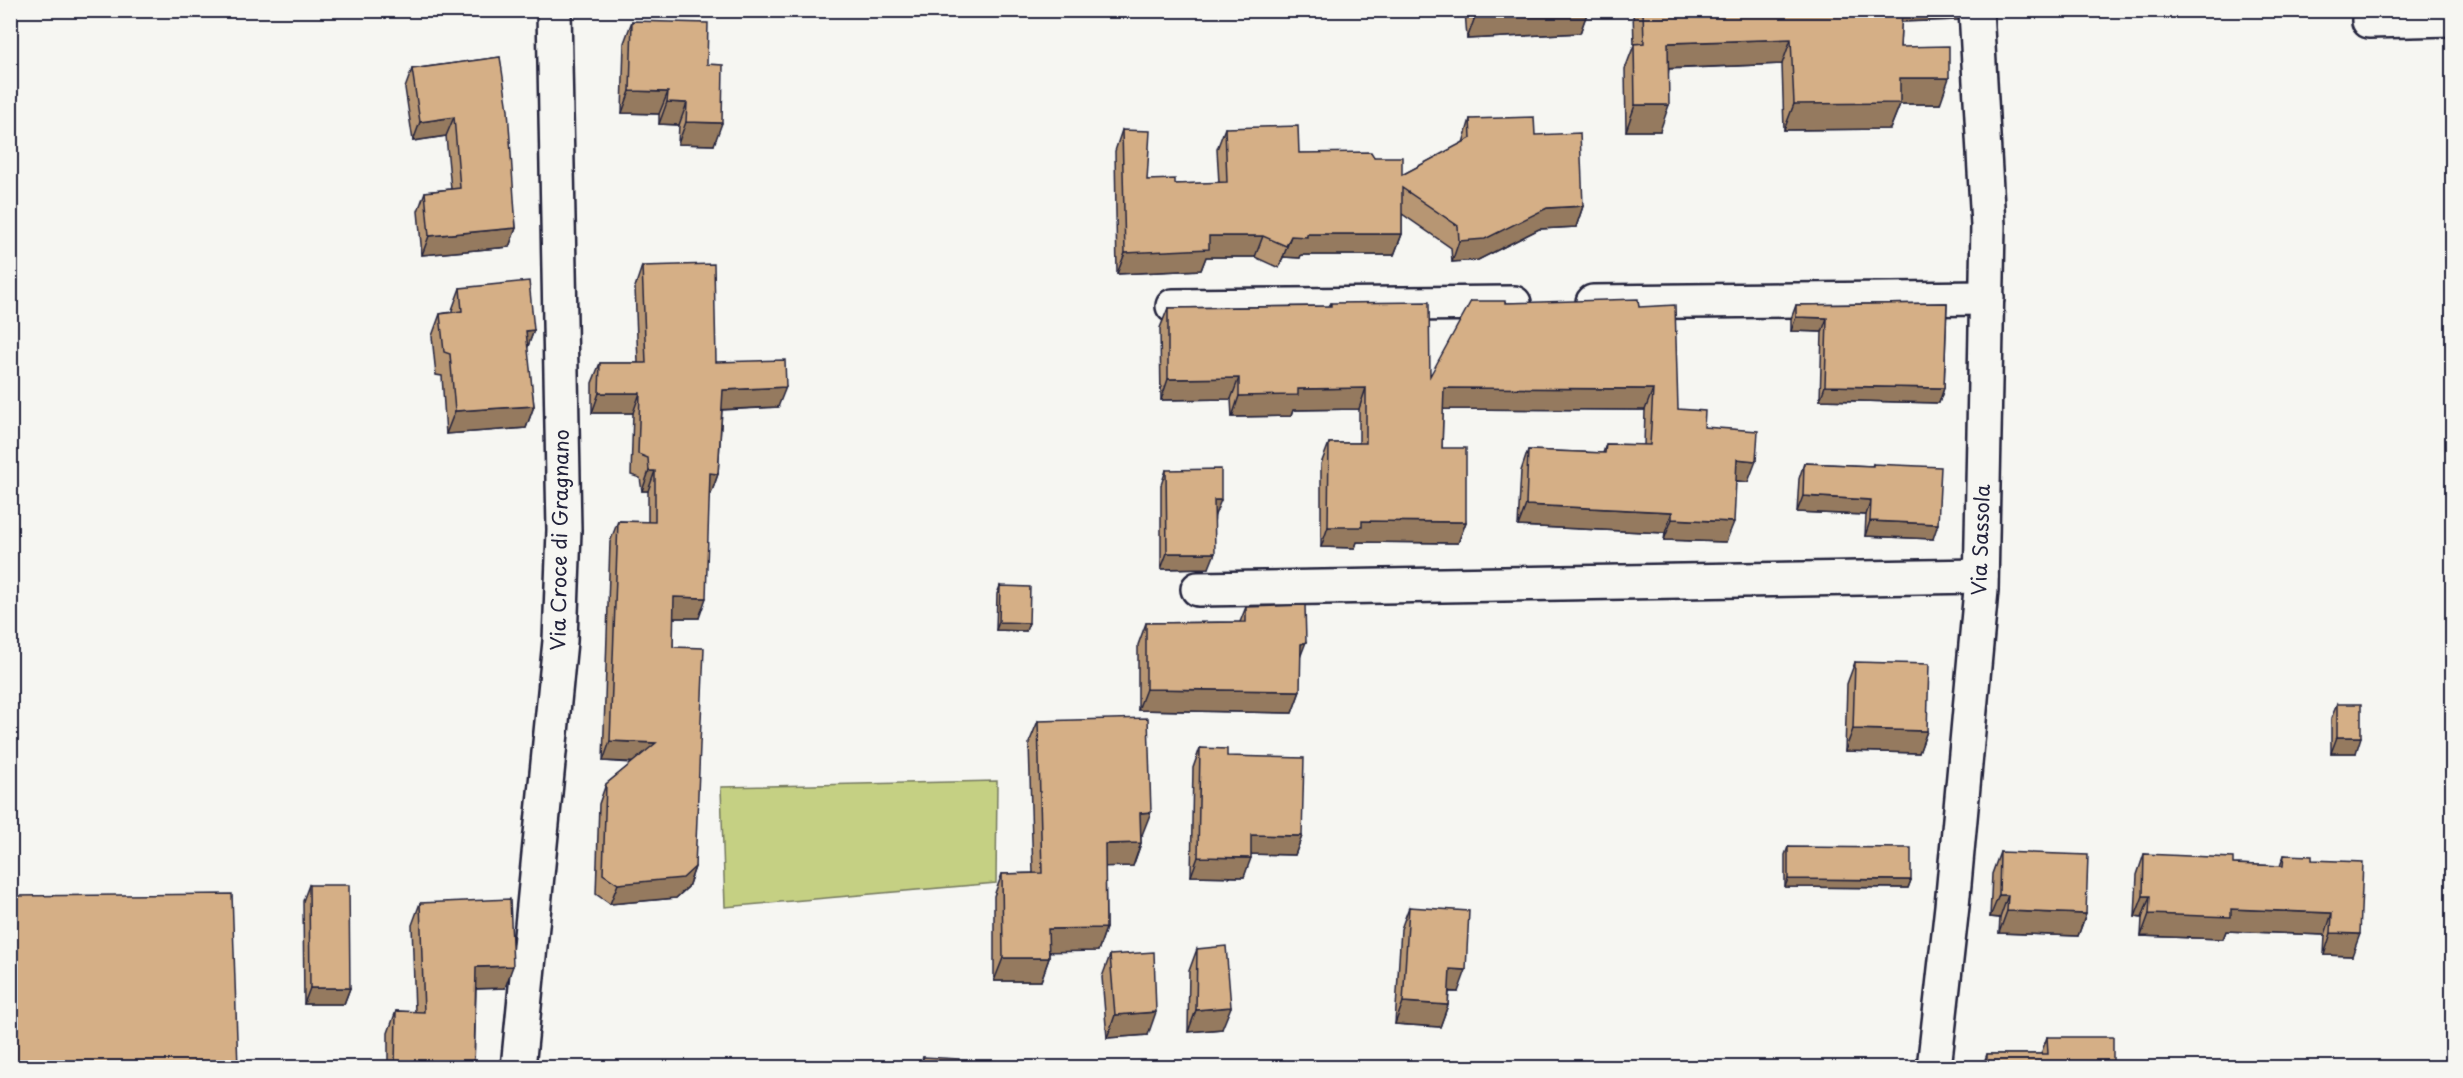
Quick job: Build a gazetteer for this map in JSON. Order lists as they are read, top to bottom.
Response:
{
  "streets": {
    "street": ["Via Croce di Gragnano", "Via Sassola"]
  }
}
